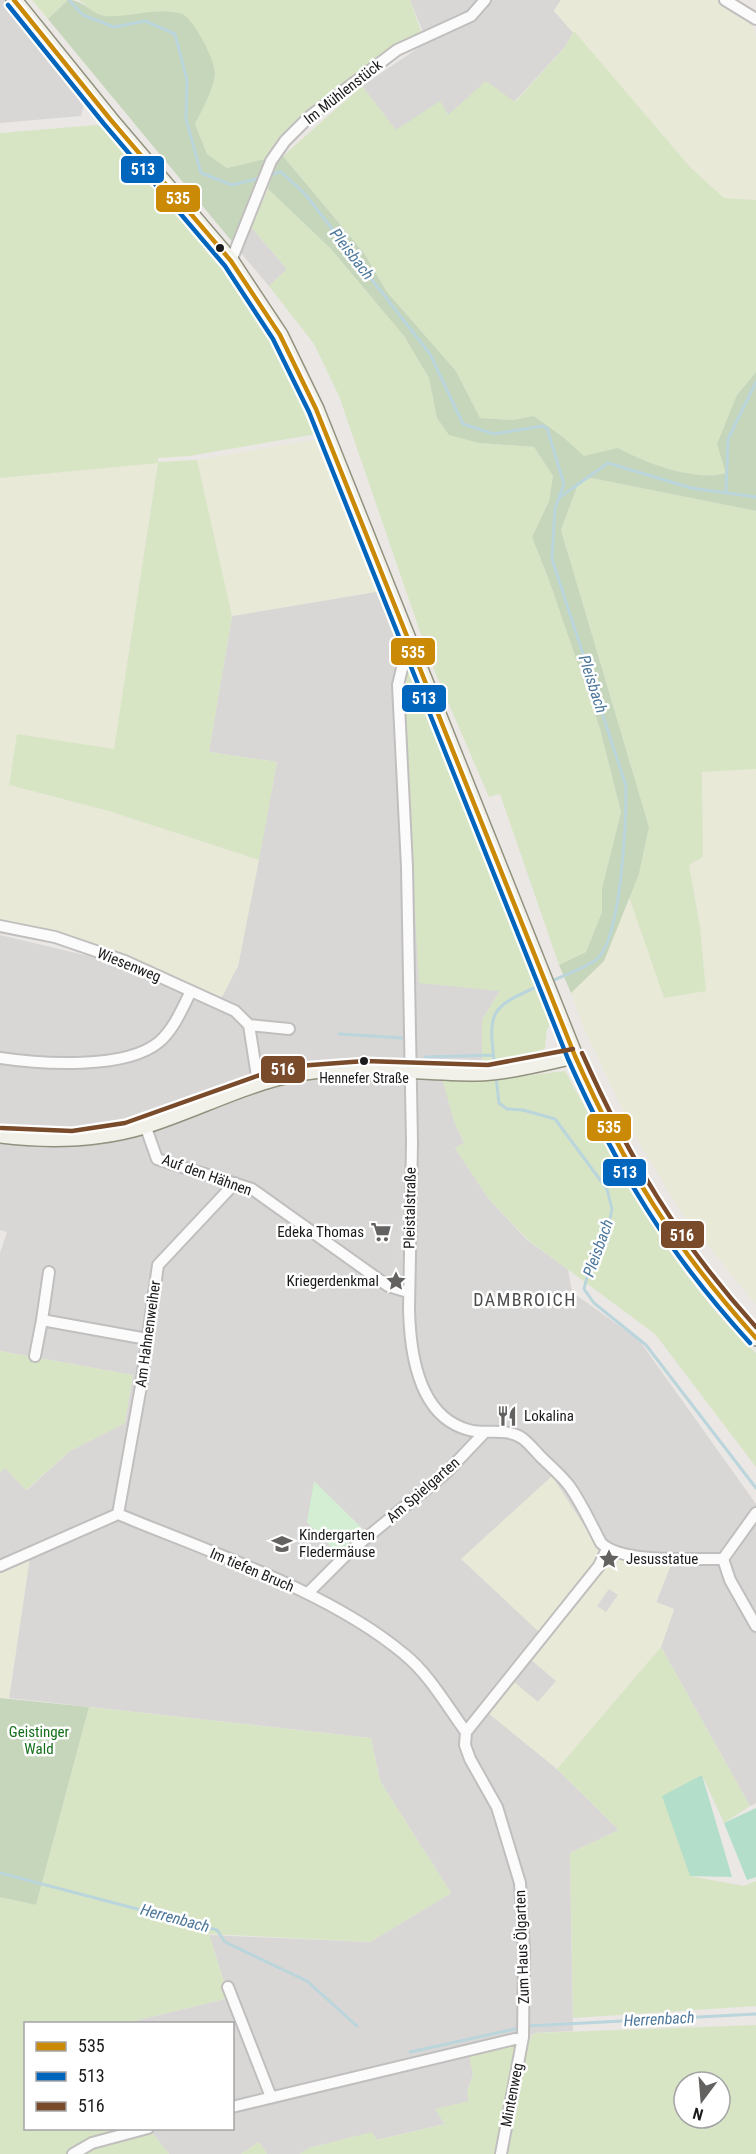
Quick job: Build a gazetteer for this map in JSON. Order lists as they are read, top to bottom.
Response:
{
  "streets": {
    "street": [
      "Im Mühlenstück",
      "Wiesenweg",
      "Auf den Hähnen",
      "Pleistalstraße",
      "Am Hahnenweiher",
      "Am Spielgarten",
      "Im tiefen Bruch",
      "Zum Haus Ölgarten",
      "Mintenweg"
    ]
  },
  "crossings": [
    ["Auf den Hähnen", "Pleistalstraße"],
    ["Auf den Hähnen", "Am Hahnenweiher"],
    ["Pleistalstraße", "Am Spielgarten"],
    ["Am Hahnenweiher", "Im tiefen Bruch"],
    ["Am Spielgarten", "Im tiefen Bruch"],
    ["Im tiefen Bruch", "Zum Haus Ölgarten"],
    ["Zum Haus Ölgarten", "Mintenweg"]
  ],
  "districts": ["DAMBROICH"],
  "water": ["Pleisbach", "Herrenbach"],
  "parks": ["Geistinger Wald"],
  "places": {
    "other": ["Hennefer Straße"],
    "supermarket": ["Edeka Thomas"],
    "place": ["Kriegerdenkmal", "Jesusstatue"],
    "restaurant": ["Lokalina"],
    "school or university": ["Kindergarten Fledermäuse"]
  },
  "lines": ["transit line 535", "transit line 513", "transit line 516"],
  "legend": ["535", "513", "516"],
  "north": "bottom"
}
